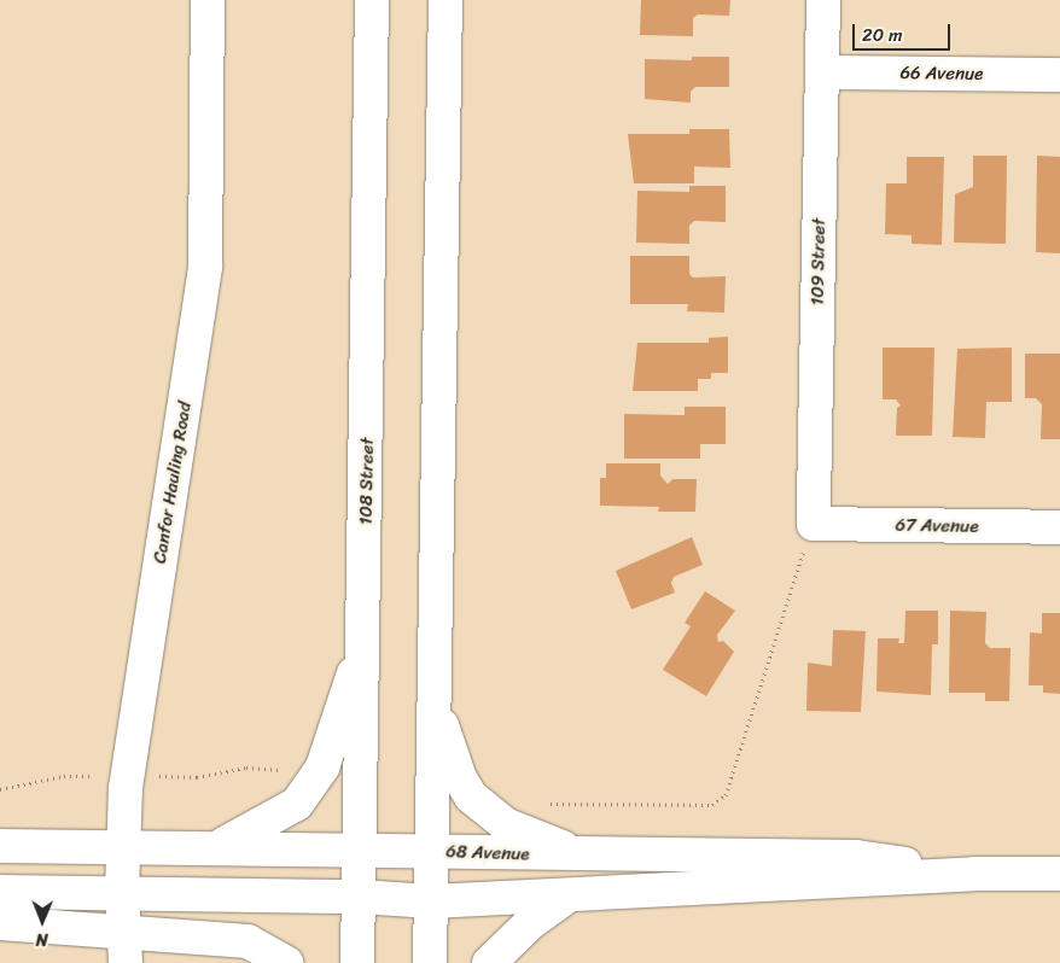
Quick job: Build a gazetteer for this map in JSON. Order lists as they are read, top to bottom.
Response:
{
  "streets": {
    "main road": [
      "66 Avenue",
      "109 Street",
      "108 Street",
      "Canfor Hauling Road",
      "67 Avenue",
      "68 Avenue"
    ]
  },
  "crossings": [
    ["66 Avenue", "109 Street"],
    ["109 Street", "67 Avenue"],
    ["108 Street", "68 Avenue"],
    ["Canfor Hauling Road", "68 Avenue"]
  ],
  "scale_bar": "20 m",
  "north": "bottom"
}
